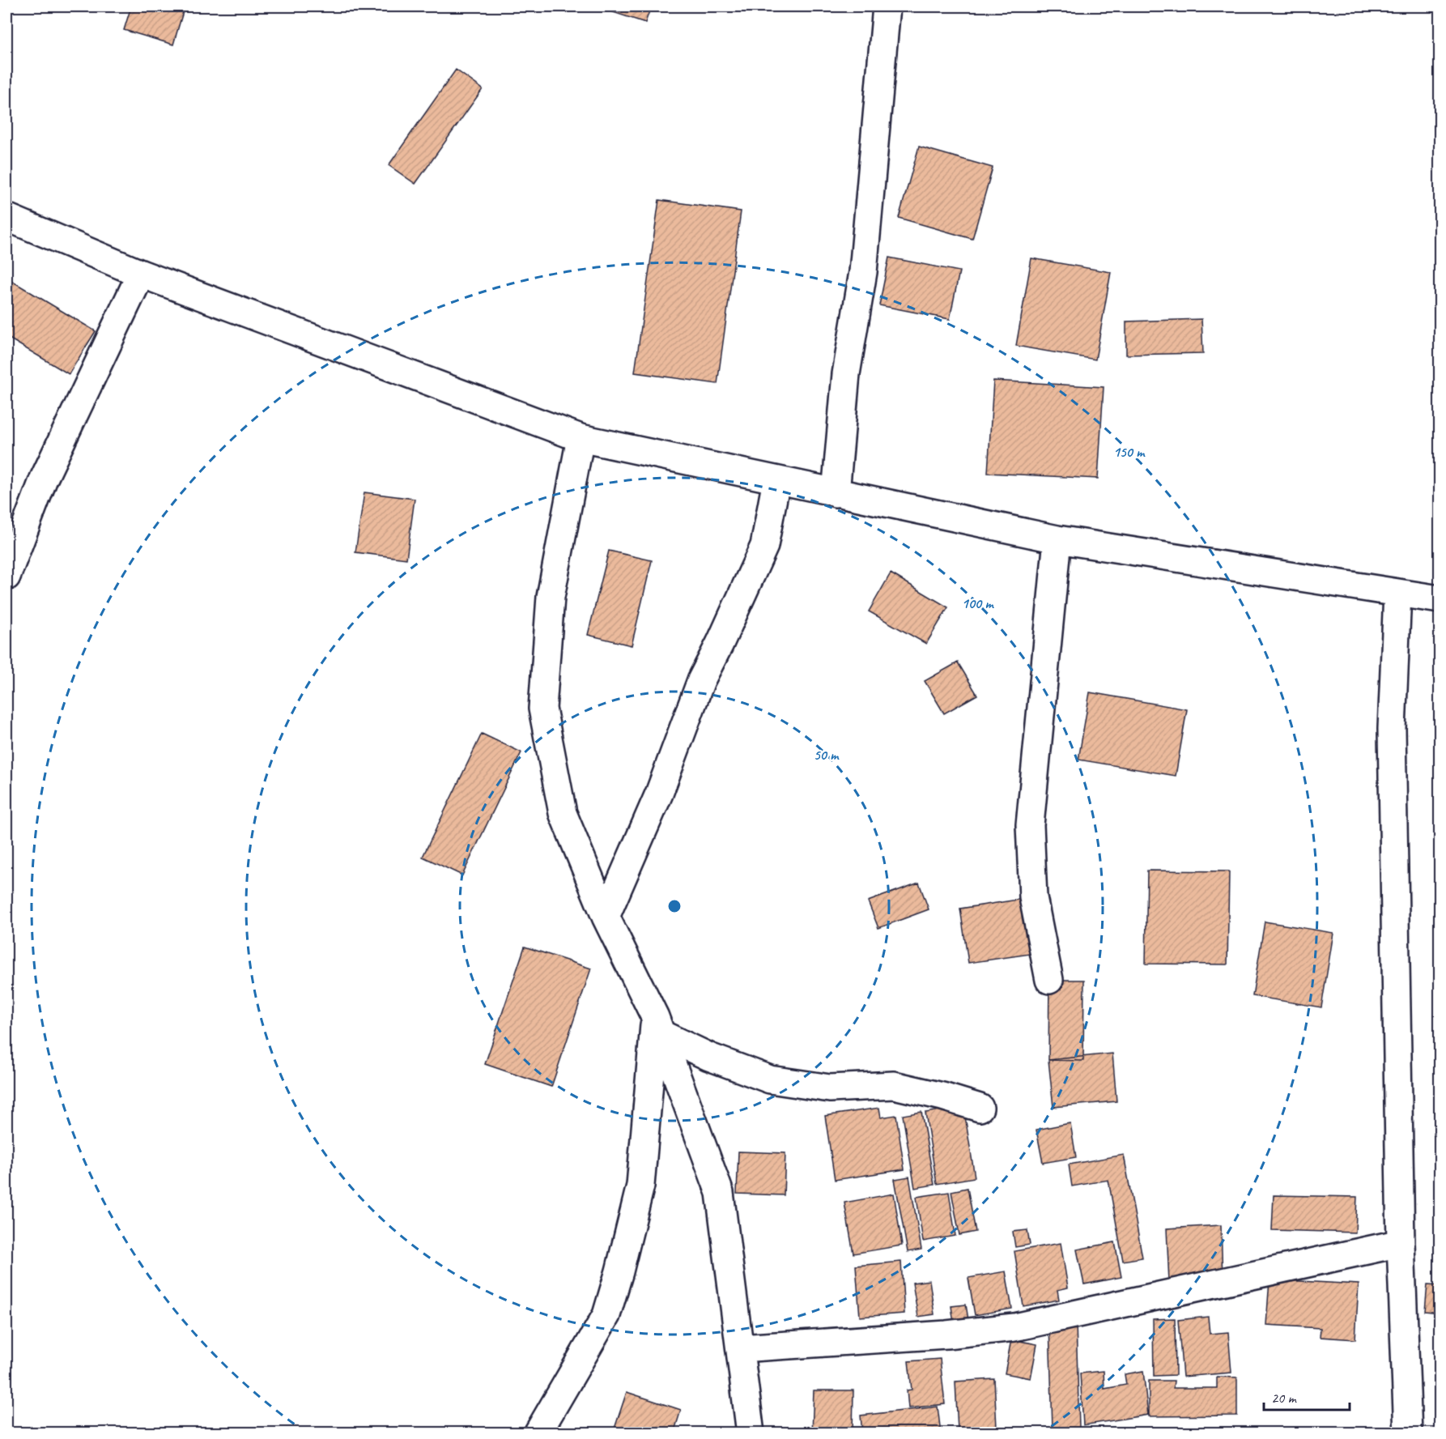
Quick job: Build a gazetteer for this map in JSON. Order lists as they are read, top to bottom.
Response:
{
  "scale_bar": "20 m",
  "rings": ["150 m", "100 m", "50 m"]
}
